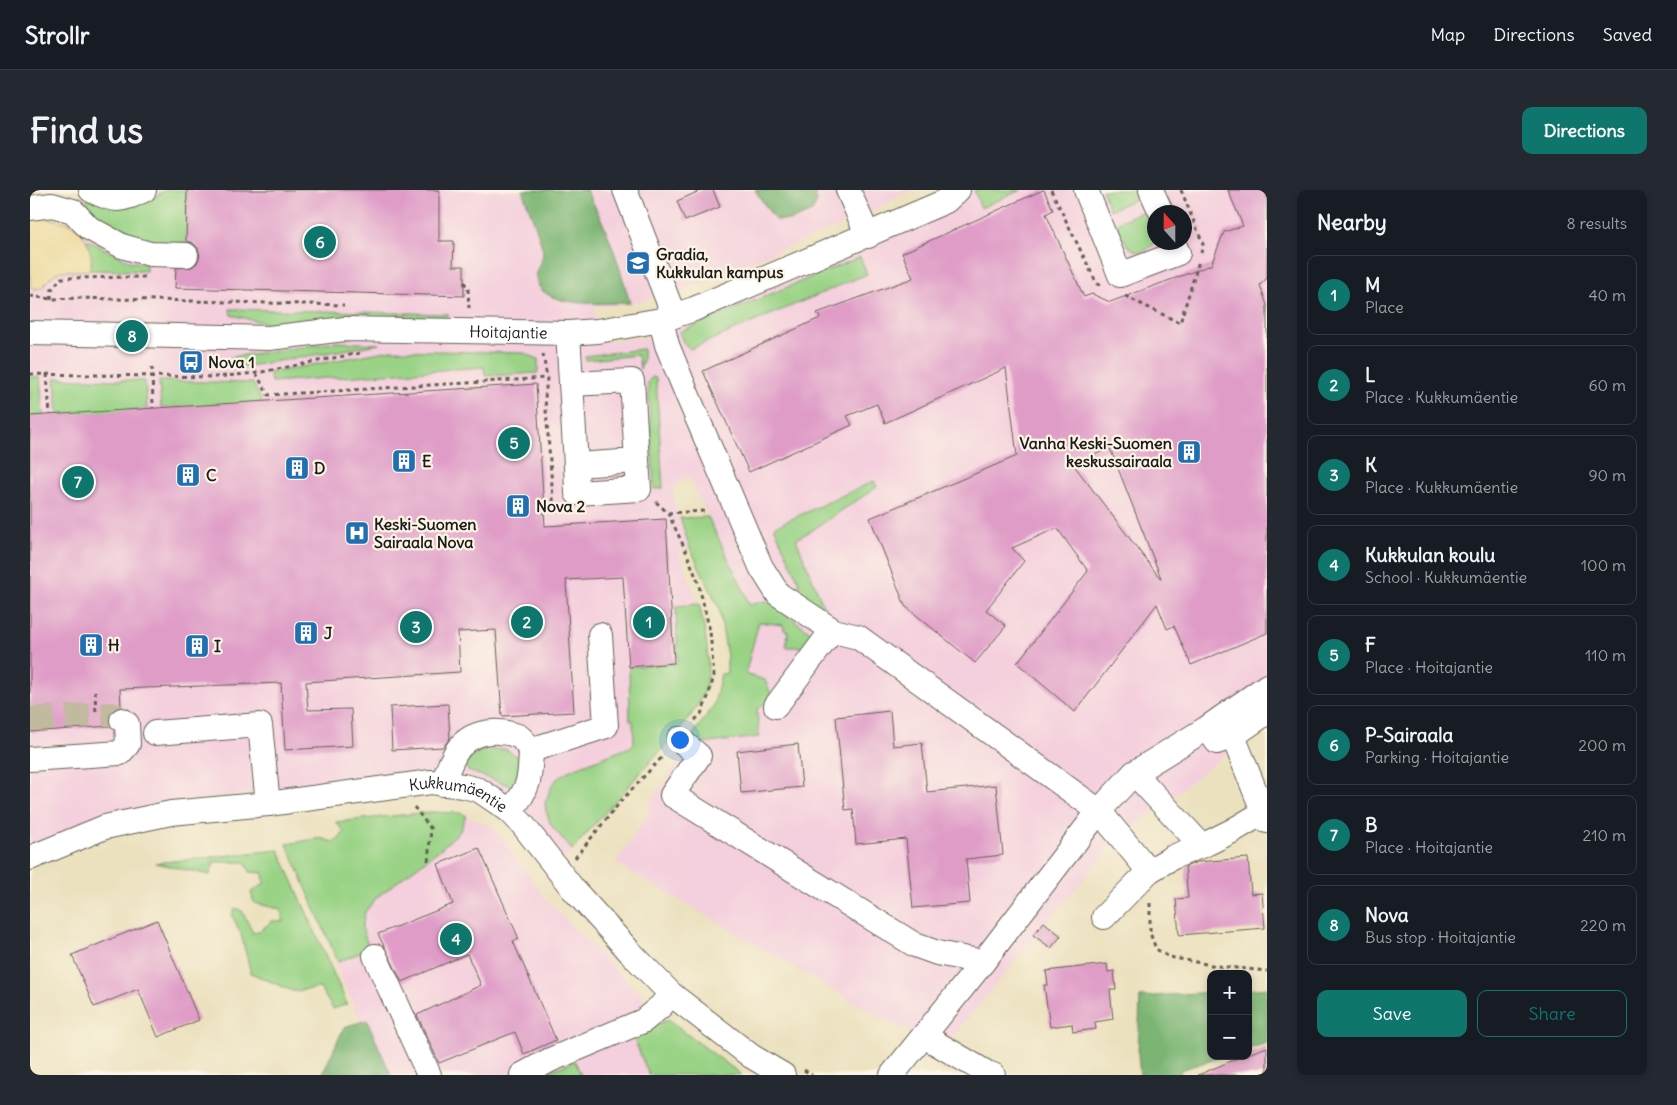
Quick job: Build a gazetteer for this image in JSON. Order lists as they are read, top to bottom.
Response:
{
  "streets": {
    "street": ["Hoitajantie", "Kukkumäentie"]
  },
  "places": {
    "school or university": ["Gradia, Kukkulan kampus"],
    "bus stop": ["Nova 1"],
    "building": [
      "Vanha Keski-Suomen keskussairaala",
      "E",
      "D",
      "C",
      "Nova 2",
      "J",
      "H",
      "I"
    ],
    "hospital": ["Keski-Suomen Sairaala Nova"]
  },
  "north": "top",
  "page": {
    "header": "Strollr",
    "nav": ["Map", "Directions", "Saved"],
    "buttons": [
      "Directions",
      ["Save", "Share"]
    ],
    "title": "Find us",
    "heading": ["Nearby", "8 results"],
    "pins": [
      "6",
      "8",
      "5",
      "7",
      "1",
      "2",
      "3",
      "4"
    ],
    "list": [
      {
        "mark": "1",
        "name": "M",
        "note": "Place",
        "value": "40 m"
      },
      {
        "mark": "2",
        "name": "L",
        "note": "Place · Kukkumäentie",
        "value": "60 m"
      },
      {
        "mark": "3",
        "name": "K",
        "note": "Place · Kukkumäentie",
        "value": "90 m"
      },
      {
        "mark": "4",
        "name": "Kukkulan koulu",
        "note": "School · Kukkumäentie",
        "value": "100 m"
      },
      {
        "mark": "5",
        "name": "F",
        "note": "Place · Hoitajantie",
        "value": "110 m"
      },
      {
        "mark": "6",
        "name": "P-Sairaala",
        "note": "Parking · Hoitajantie",
        "value": "200 m"
      },
      {
        "mark": "7",
        "name": "B",
        "note": "Place · Hoitajantie",
        "value": "210 m"
      },
      {
        "mark": "8",
        "name": "Nova",
        "note": "Bus stop · Hoitajantie",
        "value": "220 m"
      }
    ],
    "map_buttons": ["+", "−"]
  }
}
